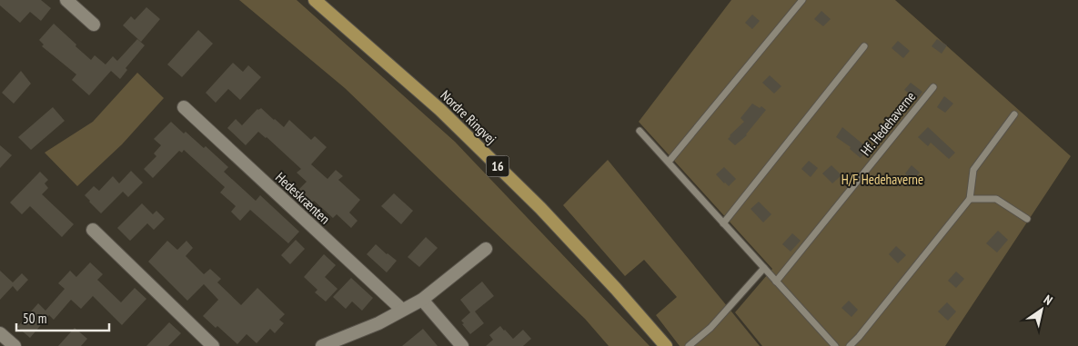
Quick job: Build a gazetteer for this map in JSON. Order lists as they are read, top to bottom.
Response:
{
  "streets": {
    "main road": ["Nordre Ringvej", "16"],
    "street": ["Hedeskrænten"],
    "lane": ["Hf. Hedehaverne"]
  },
  "parks": ["H/F Hedehaverne"],
  "scale_bar": "50 m",
  "north": "top right"
}
